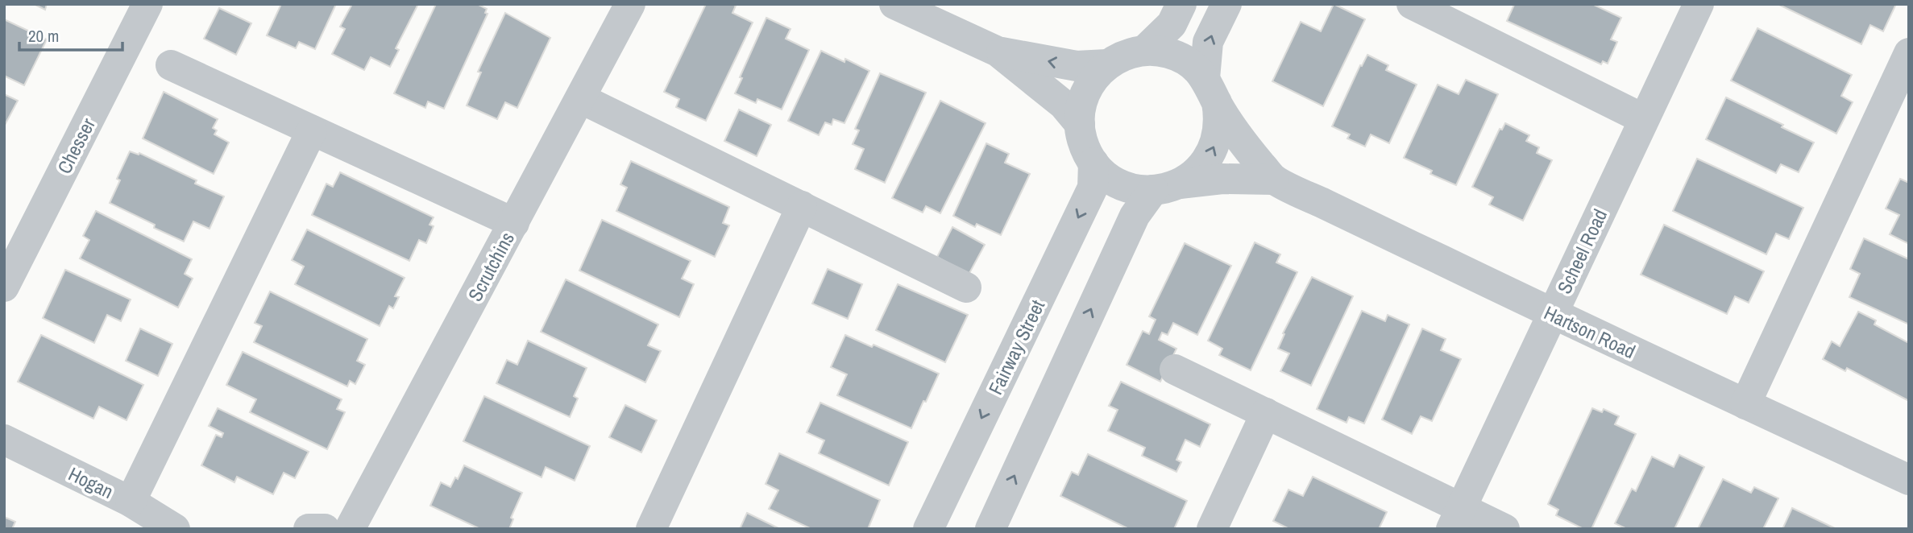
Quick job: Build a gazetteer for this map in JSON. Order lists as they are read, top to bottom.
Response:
{
  "streets": {
    "street": [
      "Chesser",
      "Scheel Road",
      "Scrutchins",
      "Hartson Road",
      "Fairway Street",
      "Hogan"
    ]
  },
  "crossings": [
    ["Scheel Road", "Hartson Road"],
    ["Hartson Road", "Fairway Street"]
  ],
  "scale_bar": "20 m"
}
